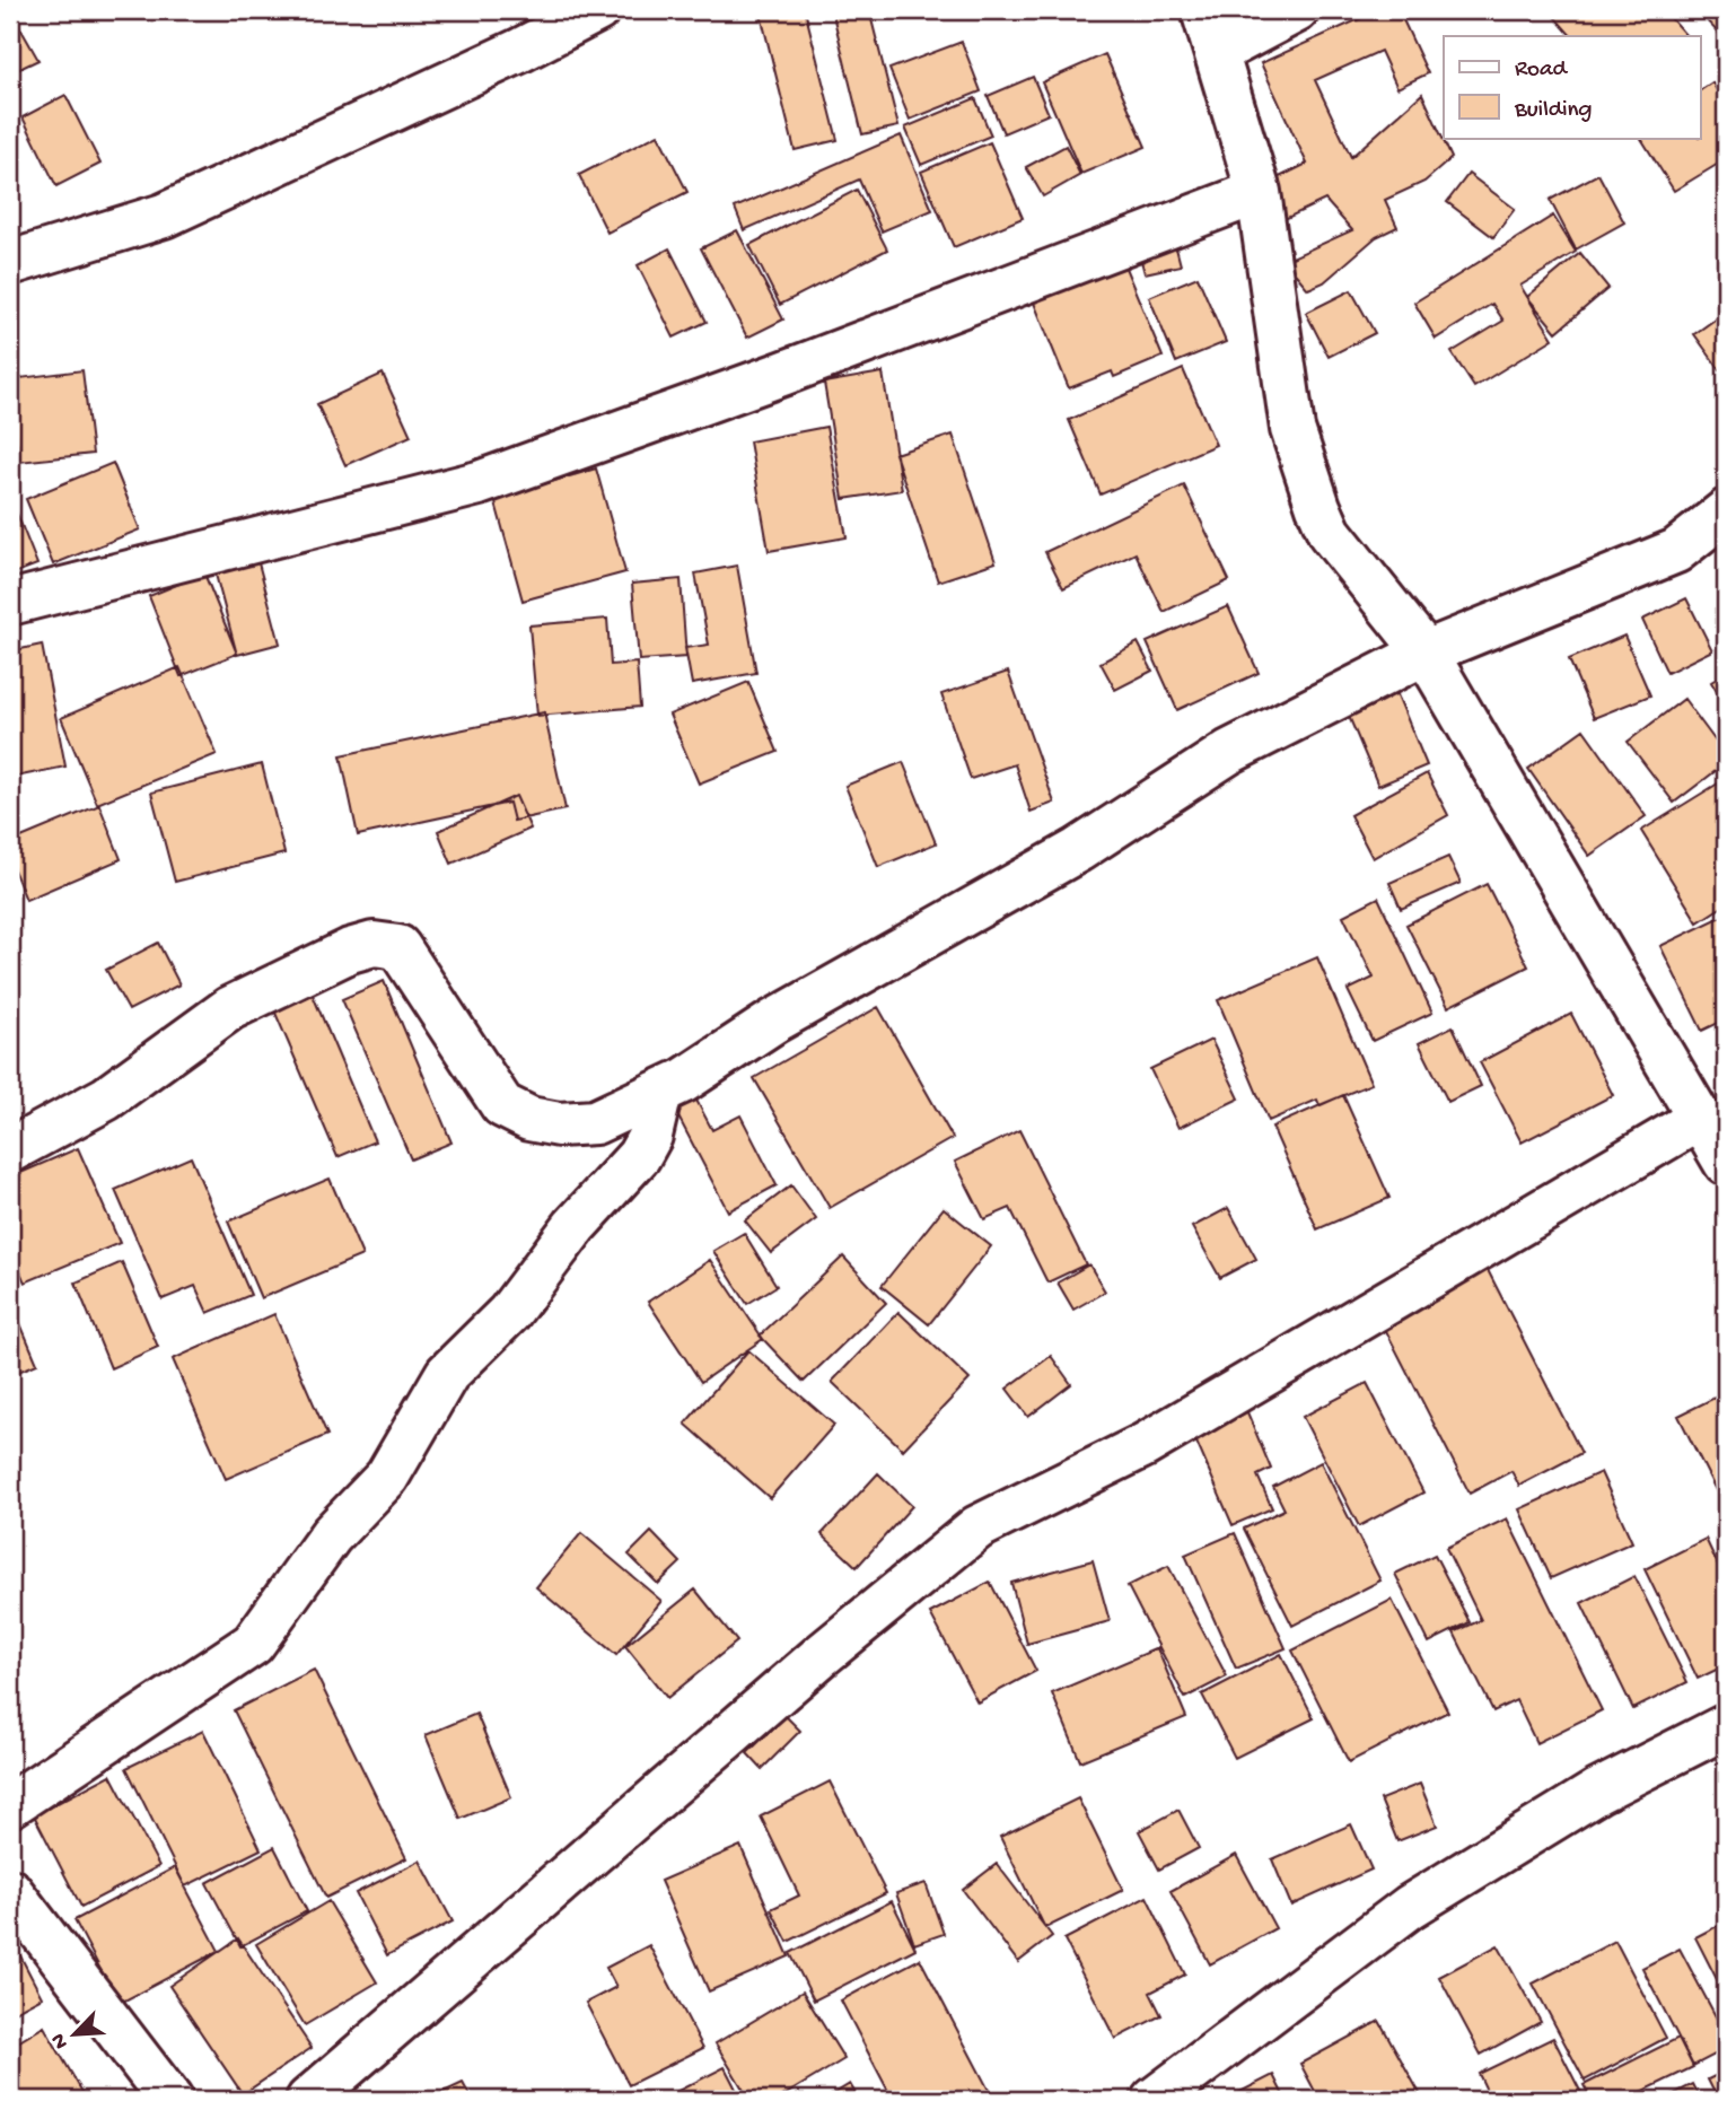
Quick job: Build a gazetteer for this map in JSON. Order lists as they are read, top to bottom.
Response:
{
  "legend": ["Road", "Building"],
  "north": "bottom left"
}
